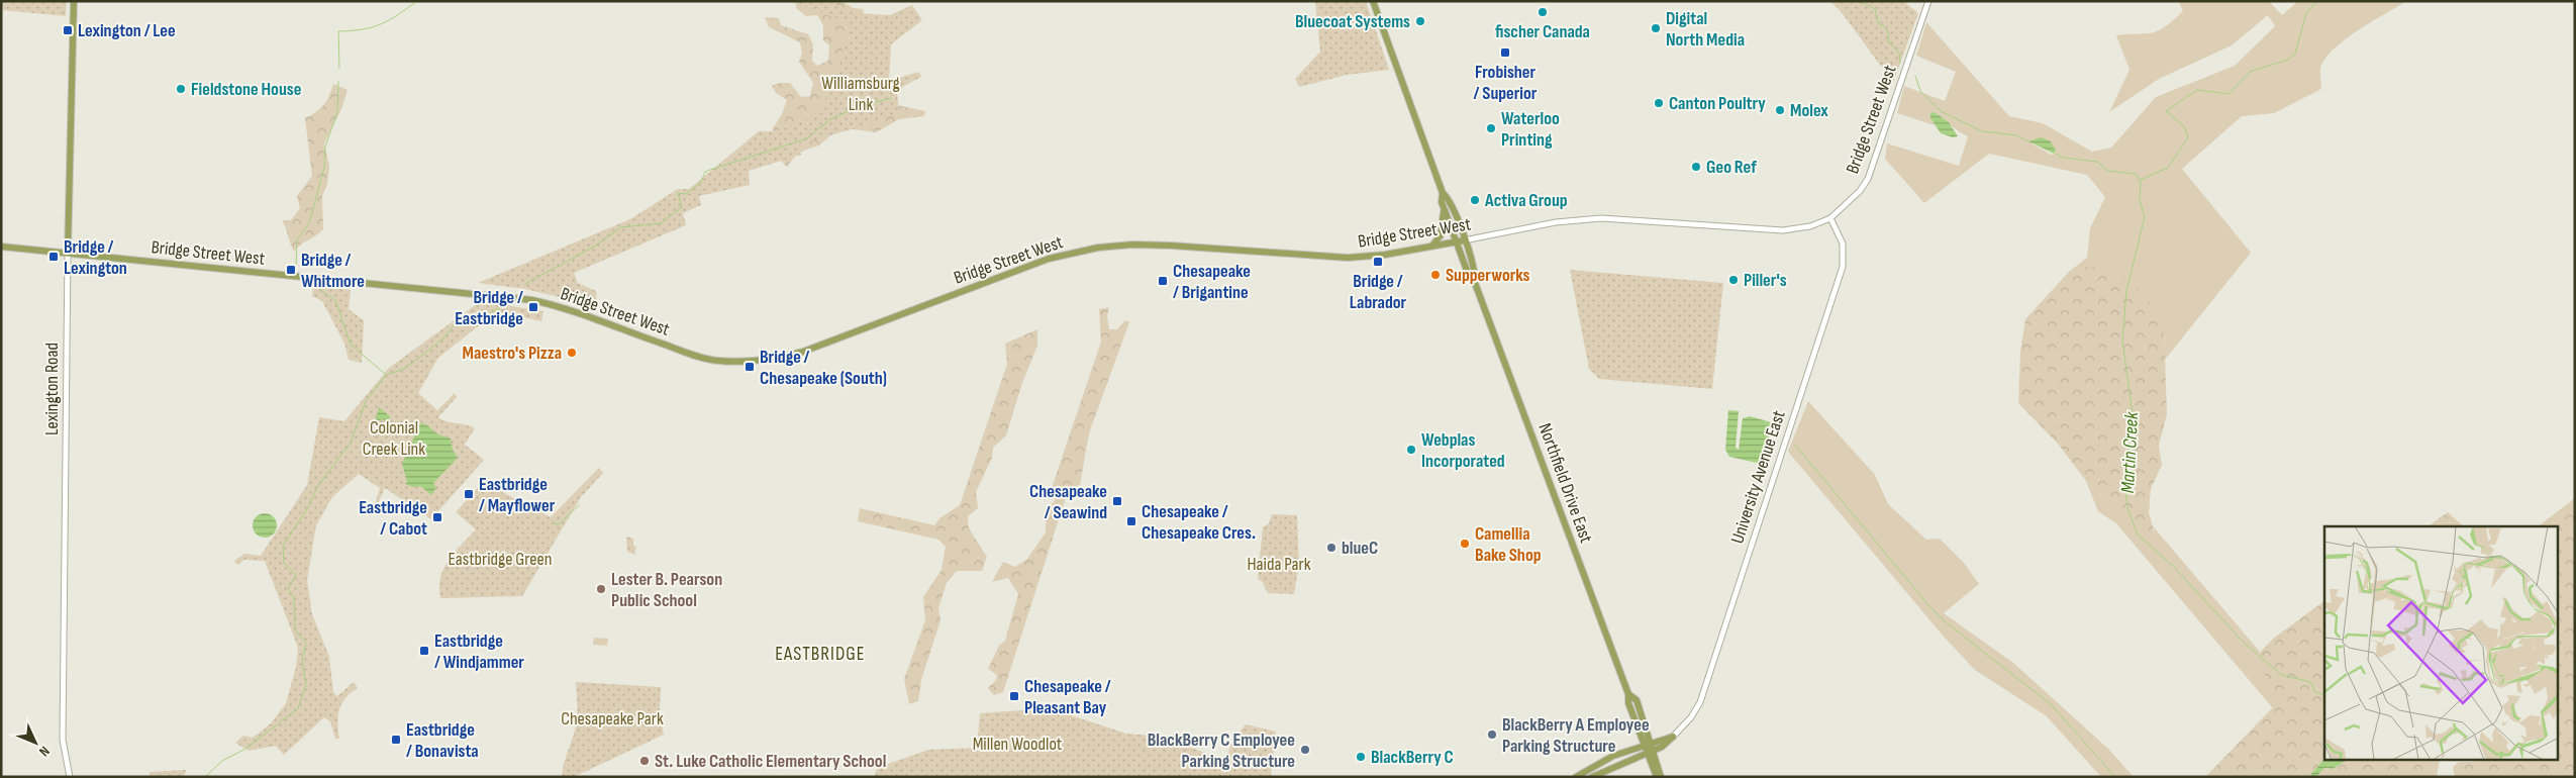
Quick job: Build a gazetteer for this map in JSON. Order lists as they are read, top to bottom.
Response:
{
  "streets": {
    "main road": [
      "Bridge Street West",
      "Lexington Road",
      "University Avenue East",
      "Northfield Drive East"
    ]
  },
  "crossings": [
    ["Bridge Street West", "Lexington Road"],
    ["Bridge Street West", "University Avenue East"],
    ["Bridge Street West", "Northfield Drive East"],
    ["University Avenue East", "Northfield Drive East"]
  ],
  "districts": ["EASTBRIDGE"],
  "water": ["Martin Creek"],
  "parks": [
    "Williamsburg Link",
    "Colonial Creek Link",
    "Eastbridge Green",
    "Haida Park",
    "Chesapeake Park",
    "Millen Woodlot"
  ],
  "places": {
    "other": [
      "fischer Canada",
      "Bluecoat Systems",
      "Digital North Media",
      "Fieldstone House",
      "Canton Poultry",
      "Molex",
      "Waterloo Printing",
      "Geo Ref",
      "Activa Group",
      "Supperworks",
      "Piller's",
      "Maestro's Pizza",
      "Webplas Incorporated",
      "Camellia Bake Shop",
      "blueC",
      "Lester B. Pearson Public School",
      "BlackBerry A Employee Parking Structure",
      "BlackBerry C Employee Parking Structure",
      "BlackBerry C",
      "St. Luke Catholic Elementary School"
    ],
    "transit": [
      "Lexington / Lee",
      "Frobisher / Superior",
      "Bridge / Lexington",
      "Bridge / Labrador",
      "Bridge / Whitmore",
      "Chesapeake / Brigantine",
      "Bridge / Eastbridge",
      "Bridge / Chesapeake (South)",
      "Eastbridge / Mayflower",
      "Chesapeake / Seawind",
      "Eastbridge / Cabot",
      "Chesapeake / Chesapeake Cres.",
      "Eastbridge / Windjammer",
      "Chesapeake / Pleasant Bay",
      "Eastbridge / Bonavista"
    ]
  },
  "north": "bottom right"
}
